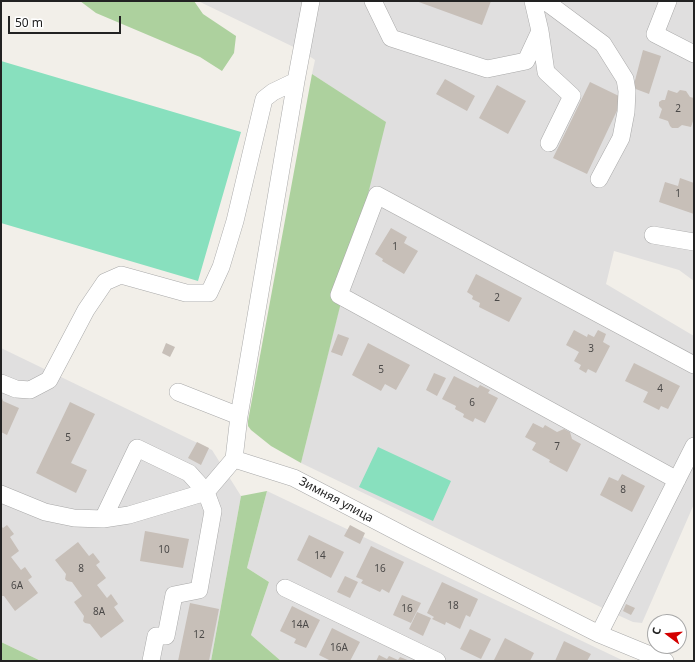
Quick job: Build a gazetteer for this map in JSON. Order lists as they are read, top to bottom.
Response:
{
  "streets": {
    "street": ["Зимняя улица"]
  },
  "house_numbers": [
    "2",
    "1",
    "1",
    "2",
    "3",
    "5",
    "4",
    "6",
    "5",
    "7",
    "8",
    "10",
    "14",
    "8",
    "16",
    "6А",
    "18",
    "16",
    "8А",
    "14А",
    "12",
    "16А"
  ],
  "scale_bar": "50 m",
  "north": "left"
}
